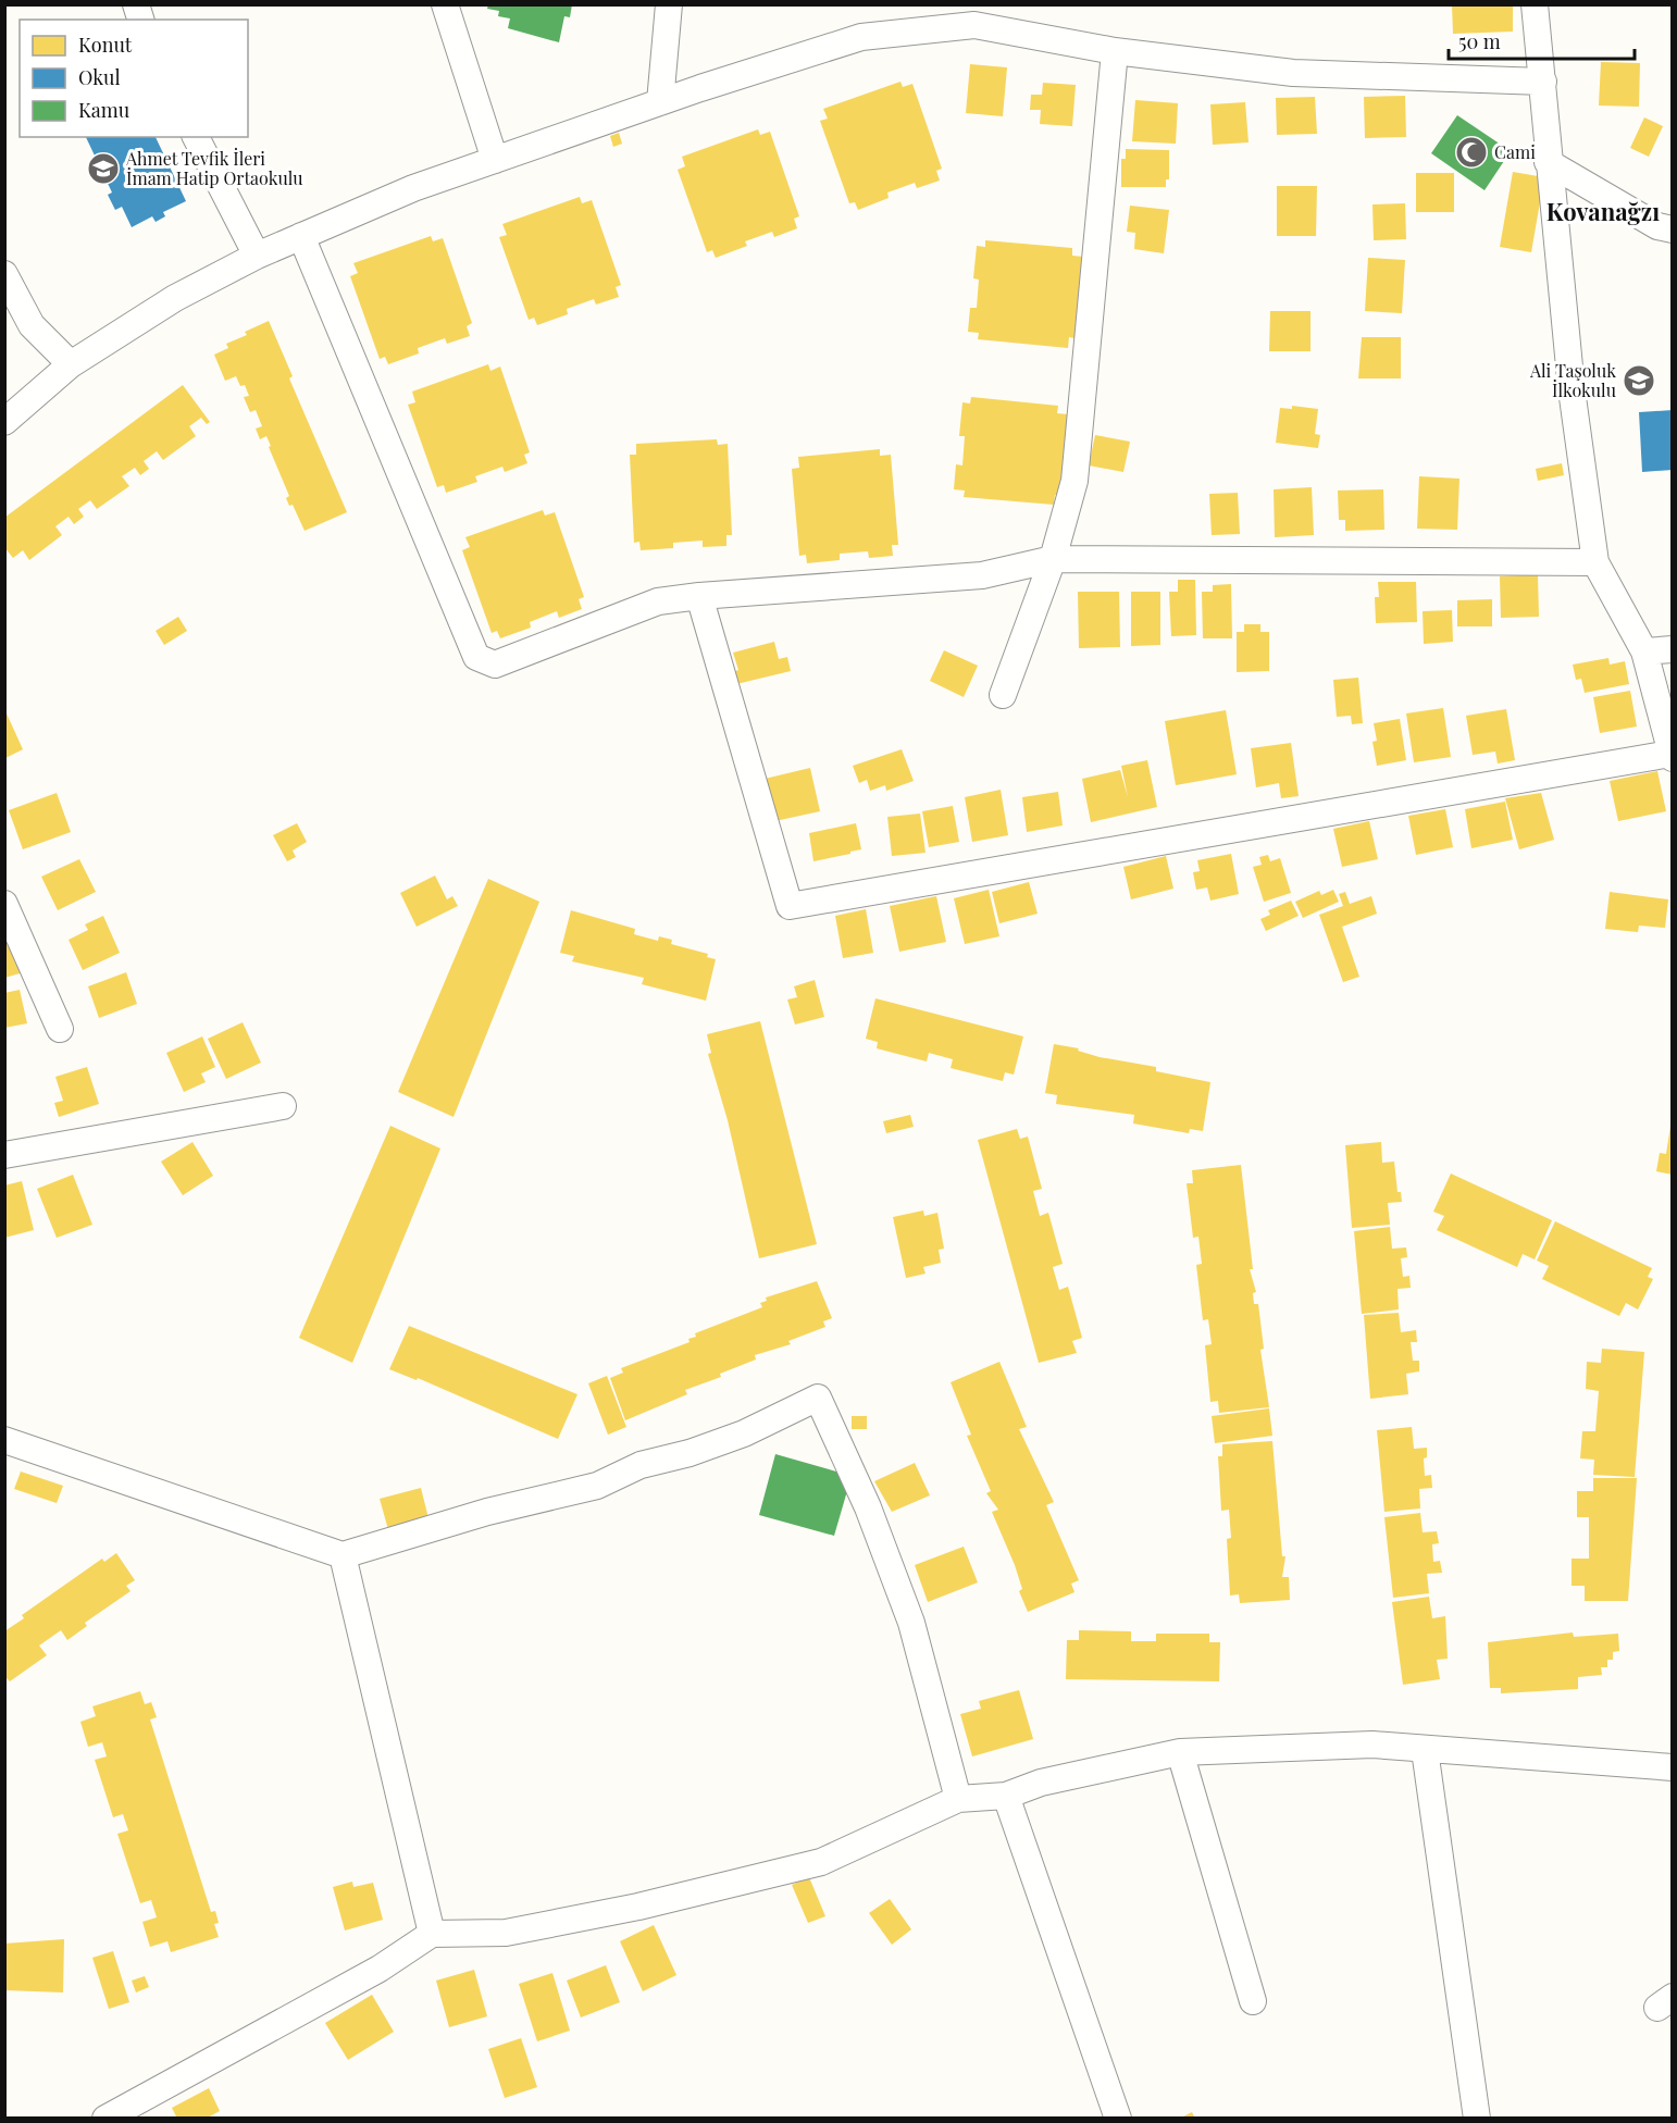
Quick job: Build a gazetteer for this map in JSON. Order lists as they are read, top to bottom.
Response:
{
  "districts": ["Kovanağzı"],
  "places": {
    "mosque": ["Cami"],
    "school or university": ["Ahmet Tevfik İleri İmam Hatip Ortaokulu", "Ali Taşoluk İlkokulu"]
  },
  "legend": ["Konut", "Okul", "Kamu"],
  "scale_bar": "50 m"
}
